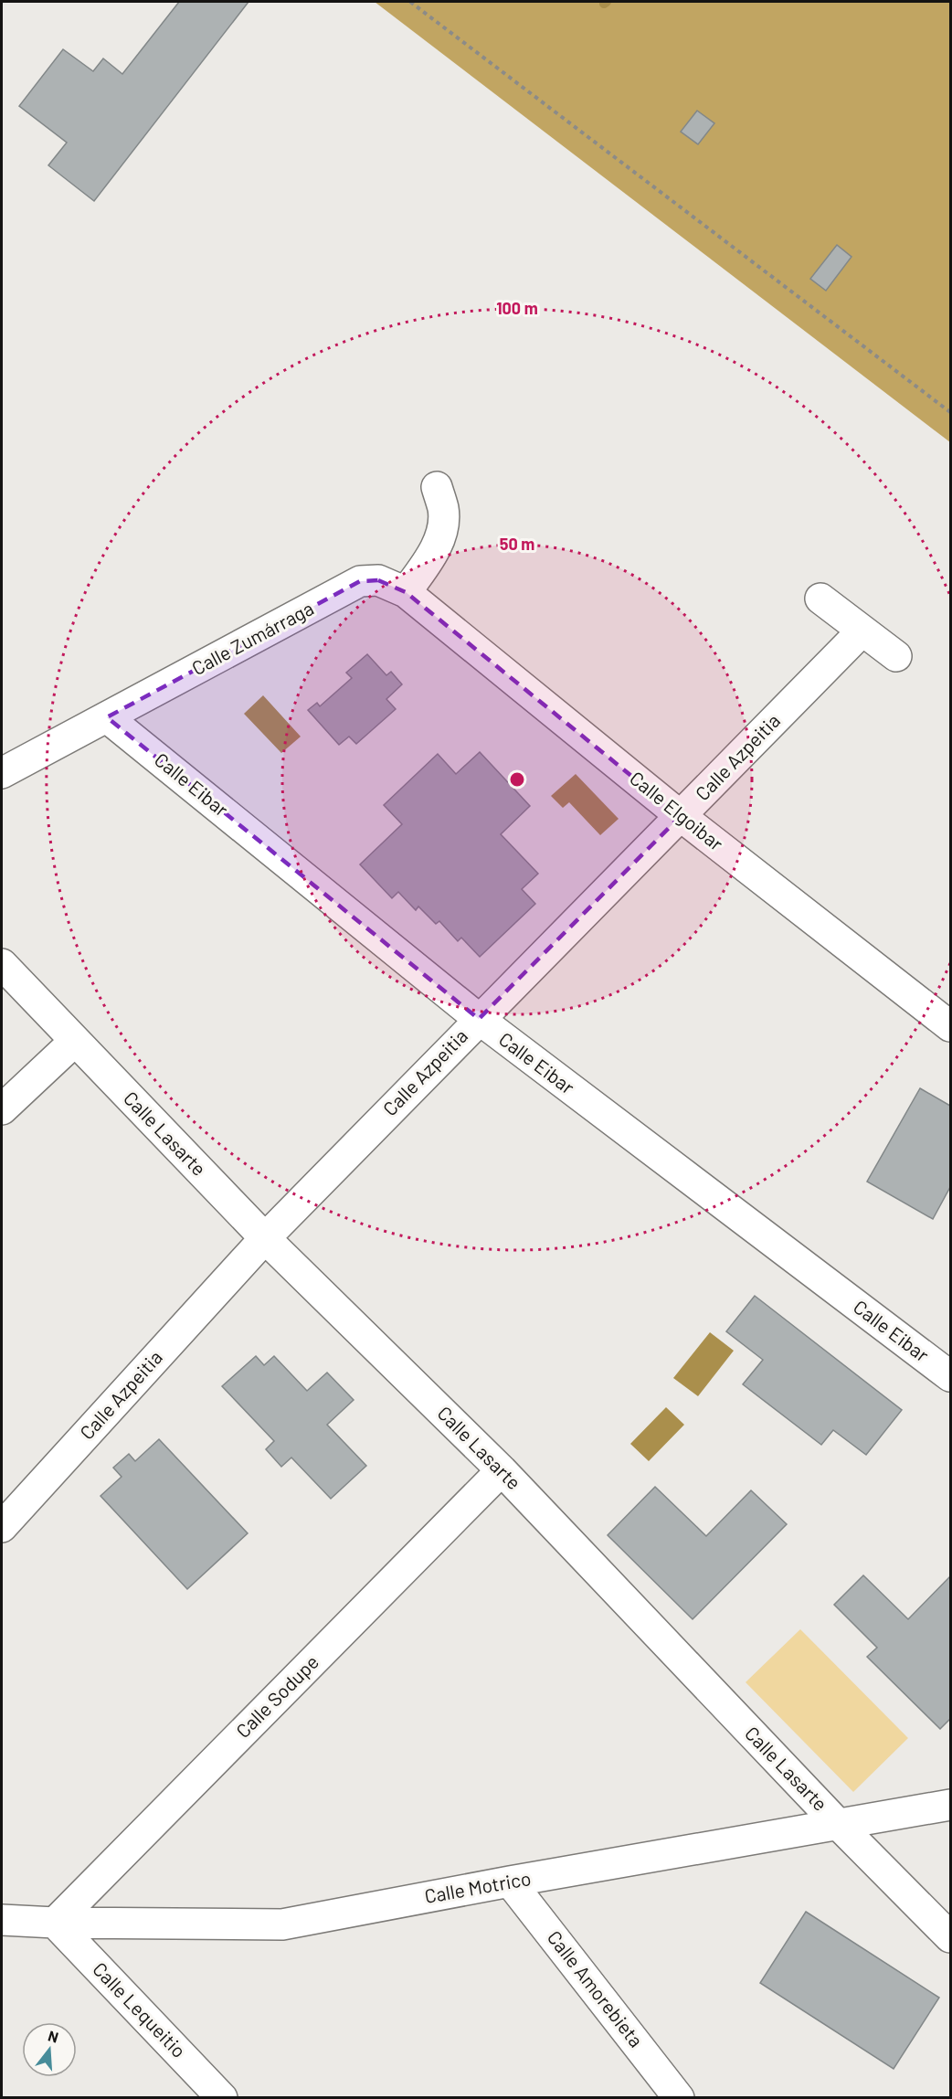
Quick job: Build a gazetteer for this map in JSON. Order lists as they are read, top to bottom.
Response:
{
  "streets": {
    "street": [
      "Calle Zumárraga",
      "Calle Azpeitia",
      "Calle Eibar",
      "Calle Elgoibar",
      "Calle Lasarte",
      "Calle Sodupe",
      "Calle Motrico",
      "Calle Amorebieta",
      "Calle Lequeitio"
    ]
  },
  "crossings": [
    ["Calle Zumárraga", "Calle Eibar"],
    ["Calle Zumárraga", "Calle Elgoibar"],
    ["Calle Azpeitia", "Calle Eibar"],
    ["Calle Azpeitia", "Calle Elgoibar"],
    ["Calle Azpeitia", "Calle Lasarte"],
    ["Calle Lasarte", "Calle Sodupe"],
    ["Calle Lasarte", "Calle Motrico"],
    ["Calle Sodupe", "Calle Motrico"],
    ["Calle Sodupe", "Calle Lequeitio"],
    ["Calle Motrico", "Calle Amorebieta"],
    ["Calle Motrico", "Calle Lequeitio"]
  ],
  "north": "top",
  "rings": ["100 m", "50 m"]
}
